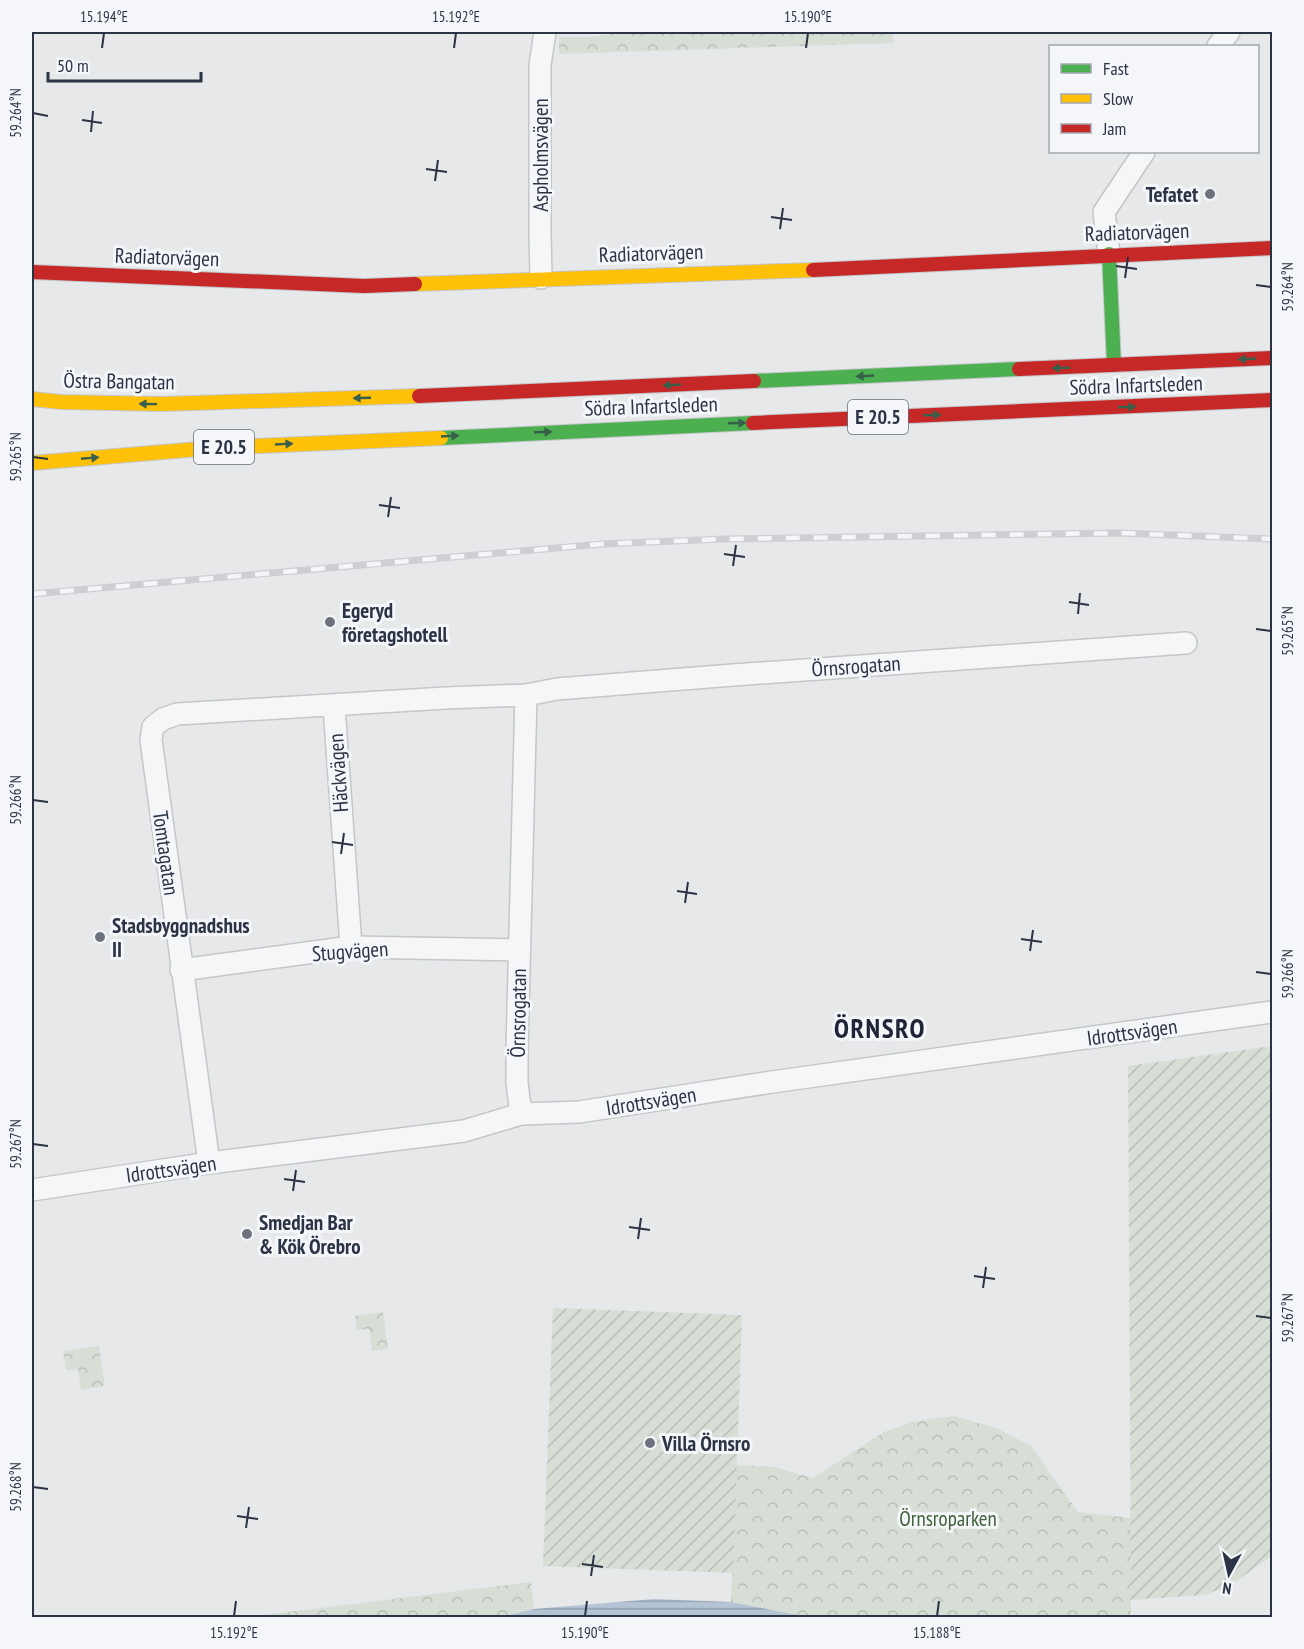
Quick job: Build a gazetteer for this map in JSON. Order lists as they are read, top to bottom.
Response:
{
  "streets": {
    "main road": [
      "Radiatorvägen",
      "Östra Bangatan",
      "Södra Infartsleden",
      "E 20.5"
    ],
    "street": [
      "Aspholmsvägen",
      "Örnsrogatan",
      "Häckvägen",
      "Tomtagatan",
      "Stugvägen",
      "Idrottsvägen"
    ]
  },
  "crossings": [
    ["Aspholmsvägen", "Radiatorvägen"],
    ["Östra Bangatan", "Södra Infartsleden"],
    ["Örnsrogatan", "Häckvägen"],
    ["Örnsrogatan", "Tomtagatan"],
    ["Örnsrogatan", "Stugvägen"],
    ["Örnsrogatan", "Idrottsvägen"],
    ["Häckvägen", "Tomtagatan"],
    ["Häckvägen", "Stugvägen"],
    ["Tomtagatan", "Stugvägen"],
    ["Tomtagatan", "Idrottsvägen"]
  ],
  "one_way": ["Östra Bangatan"],
  "districts": ["ÖRNSRO"],
  "parks": ["Örnsroparken"],
  "places": [
    "Tefatet",
    "Egeryd företagshotell",
    "Stadsbyggnadshus II",
    "Smedjan Bar & Kök Örebro",
    "Villa Örnsro"
  ],
  "legend": ["Fast", "Slow", "Jam"],
  "scale_bar": "50 m",
  "north": "bottom",
  "coordinates": [
    "15.194°E",
    "15.192°E",
    "15.190°E",
    "59.264°N",
    "59.265°N",
    "59.266°N",
    "59.267°N",
    "59.268°N",
    "15.188°E"
  ]
}
